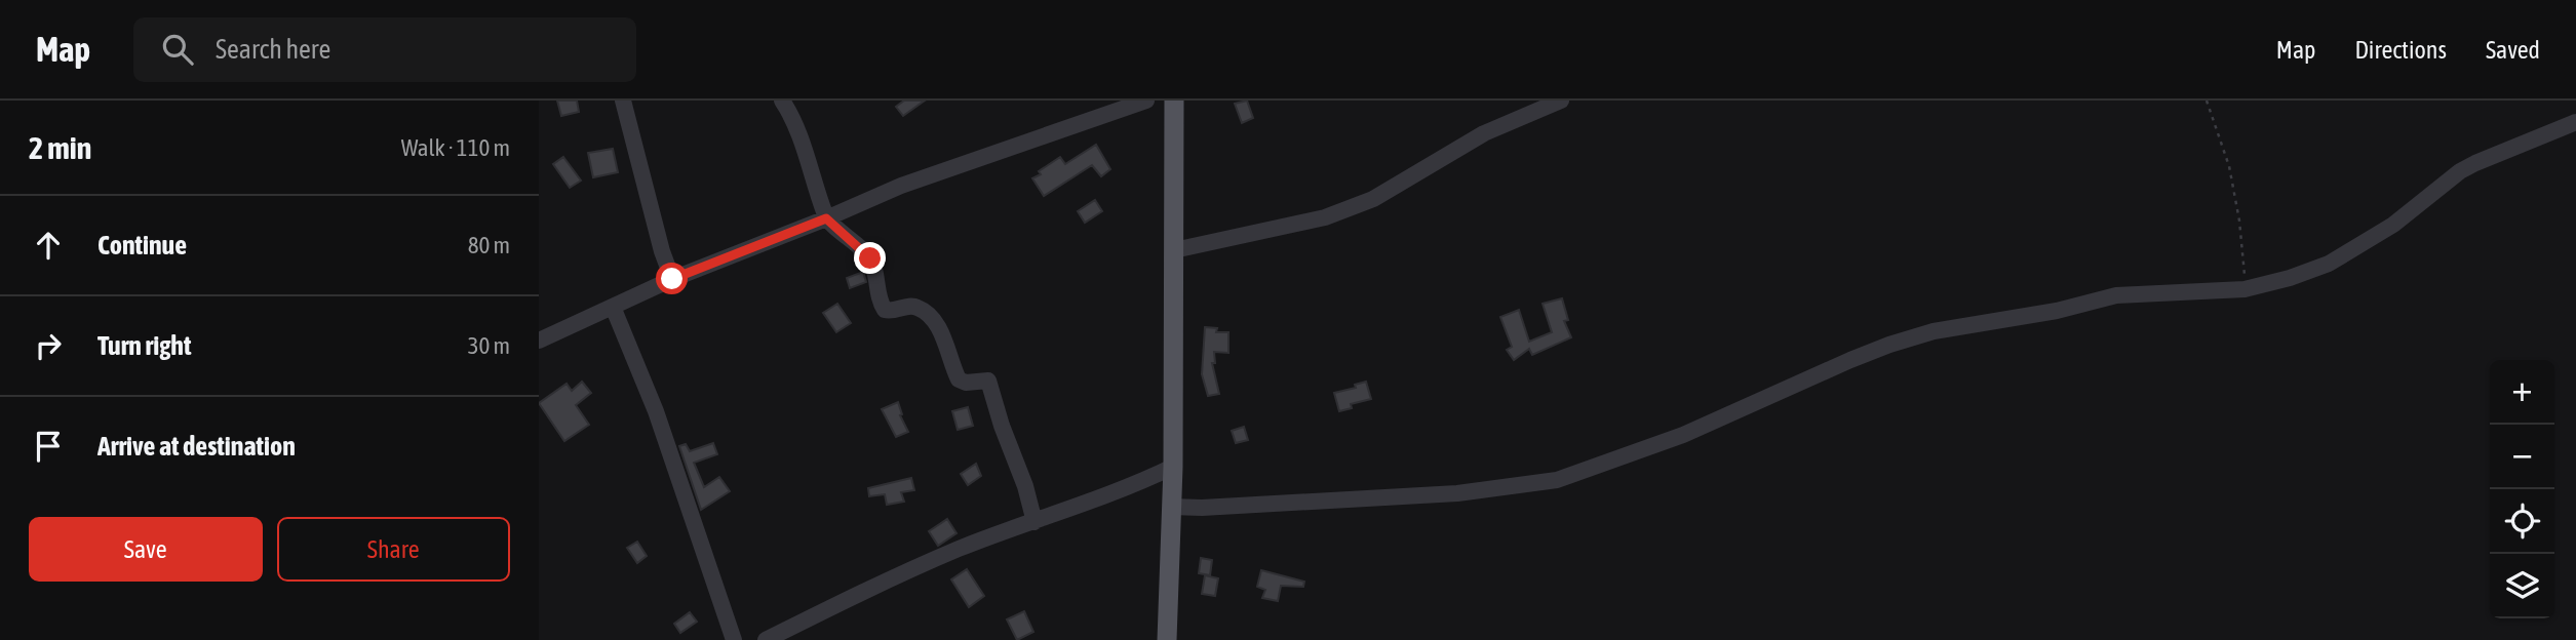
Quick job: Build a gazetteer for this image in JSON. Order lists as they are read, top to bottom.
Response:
{
  "page": {
    "header": "Map",
    "search": "Search here",
    "nav": ["Map", "Directions", "Saved"],
    "heading": ["2 min", "Walk · 110 m"],
    "list": [
      ["Continue", "80 m"],
      ["Turn right", "30 m"],
      "Arrive at destination"
    ],
    "map_buttons": ["+", "−"],
    "buttons": ["Save", "Share"]
  }
}
